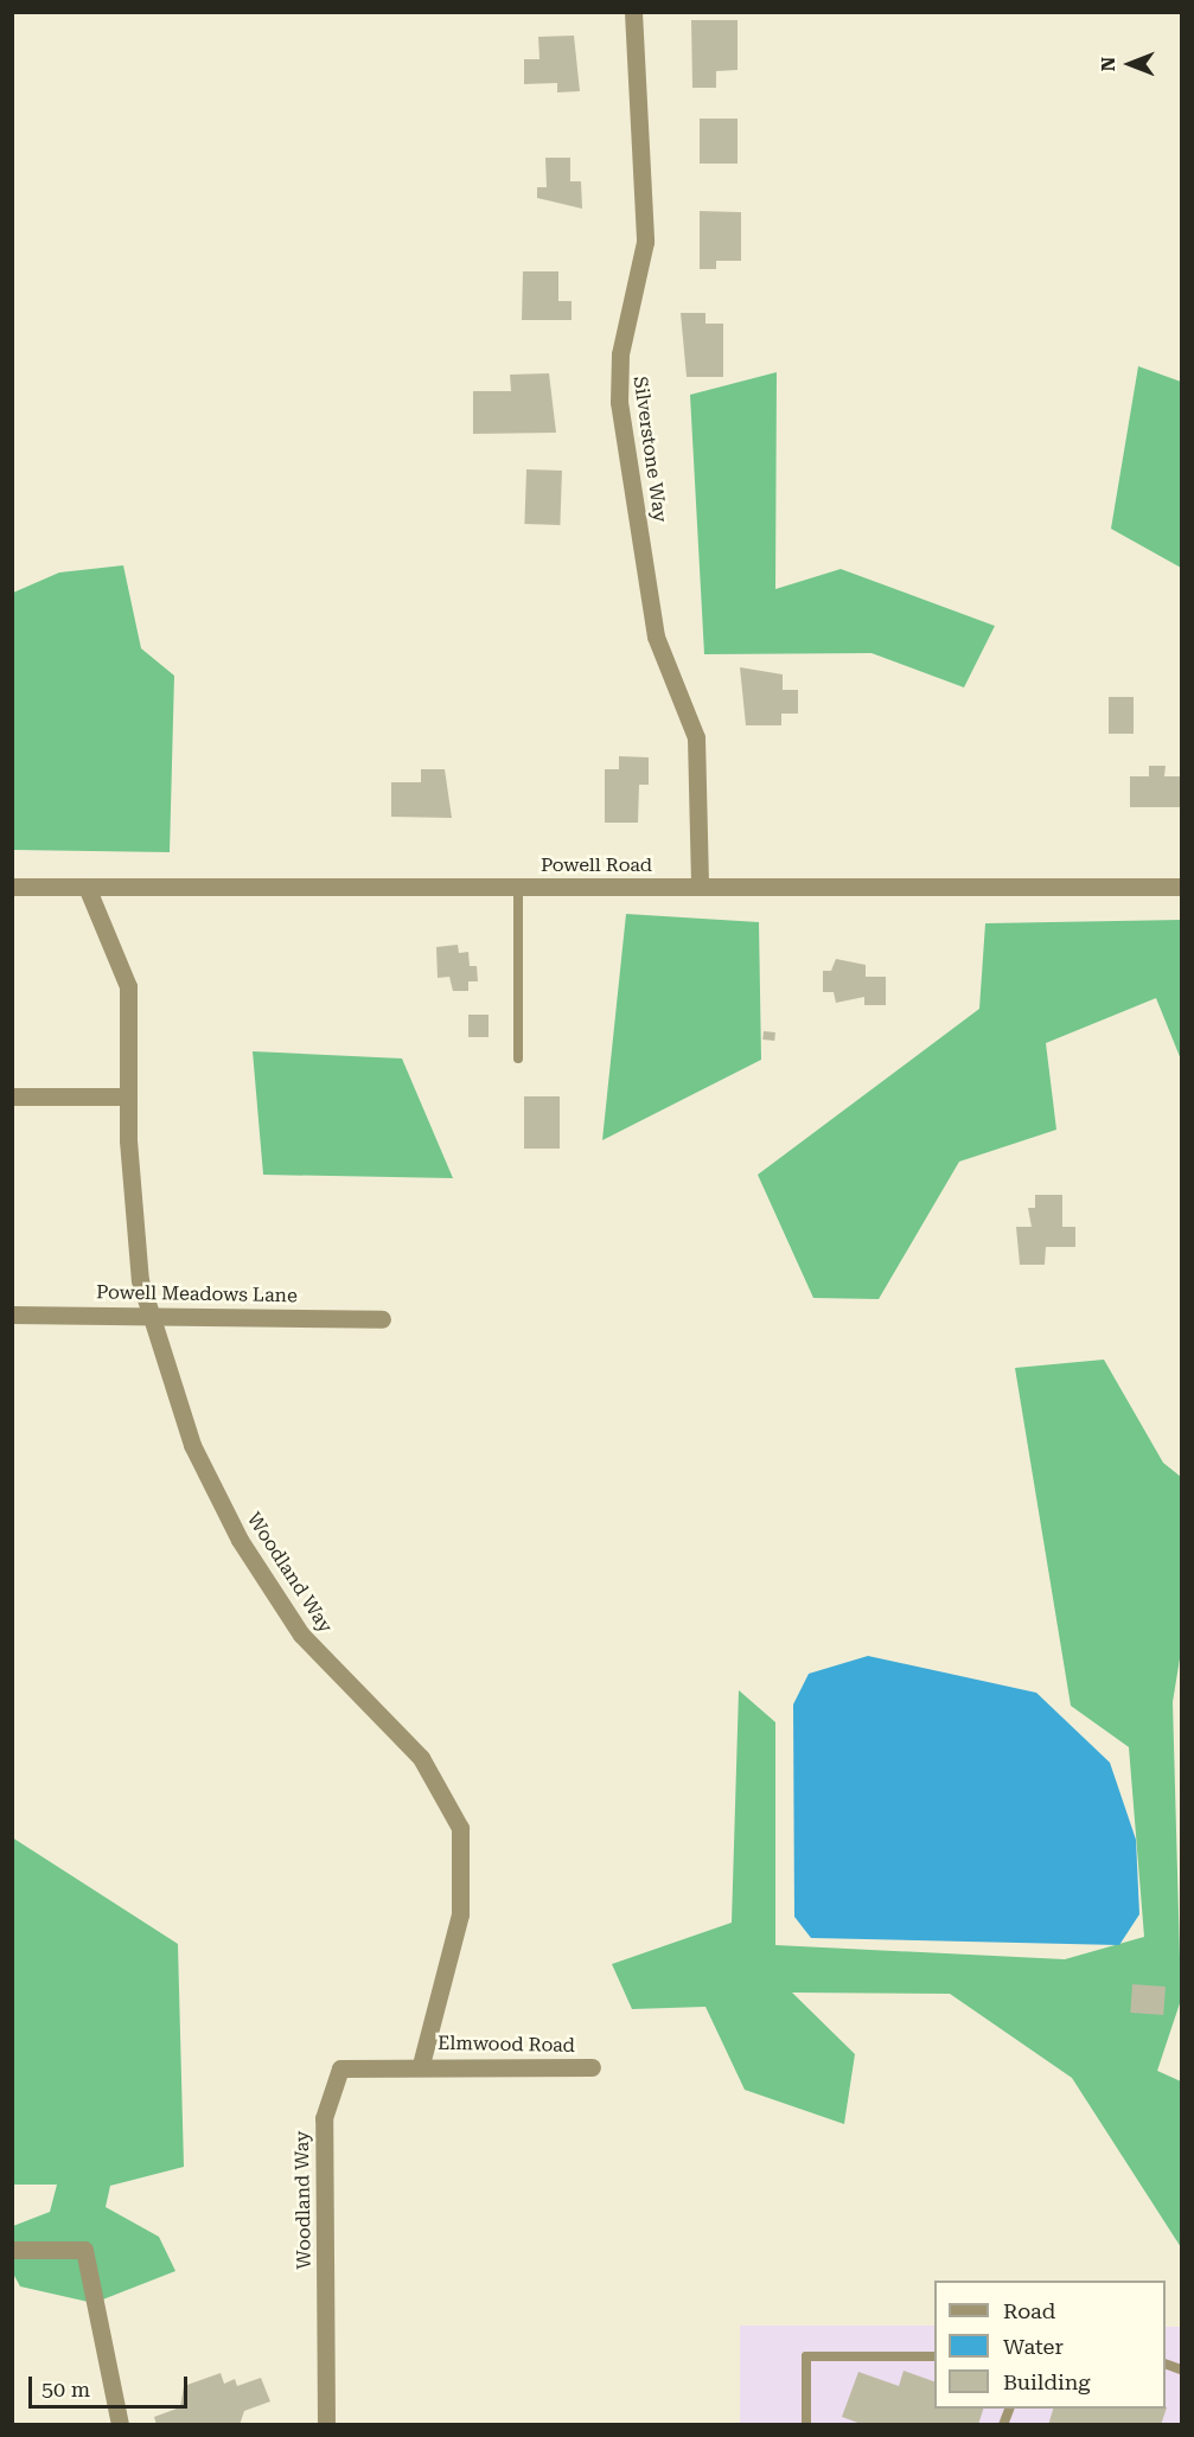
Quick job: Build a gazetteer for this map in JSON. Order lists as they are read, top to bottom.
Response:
{
  "streets": {
    "street": [
      "Silverstone Way",
      "Powell Road",
      "Powell Meadows Lane",
      "Woodland Way",
      "Elmwood Road"
    ]
  },
  "crossings": [
    ["Silverstone Way", "Powell Road"],
    ["Powell Road", "Woodland Way"],
    ["Powell Meadows Lane", "Woodland Way"],
    ["Woodland Way", "Elmwood Road"]
  ],
  "legend": ["Road", "Water", "Building"],
  "scale_bar": "50 m",
  "north": "left"
}
